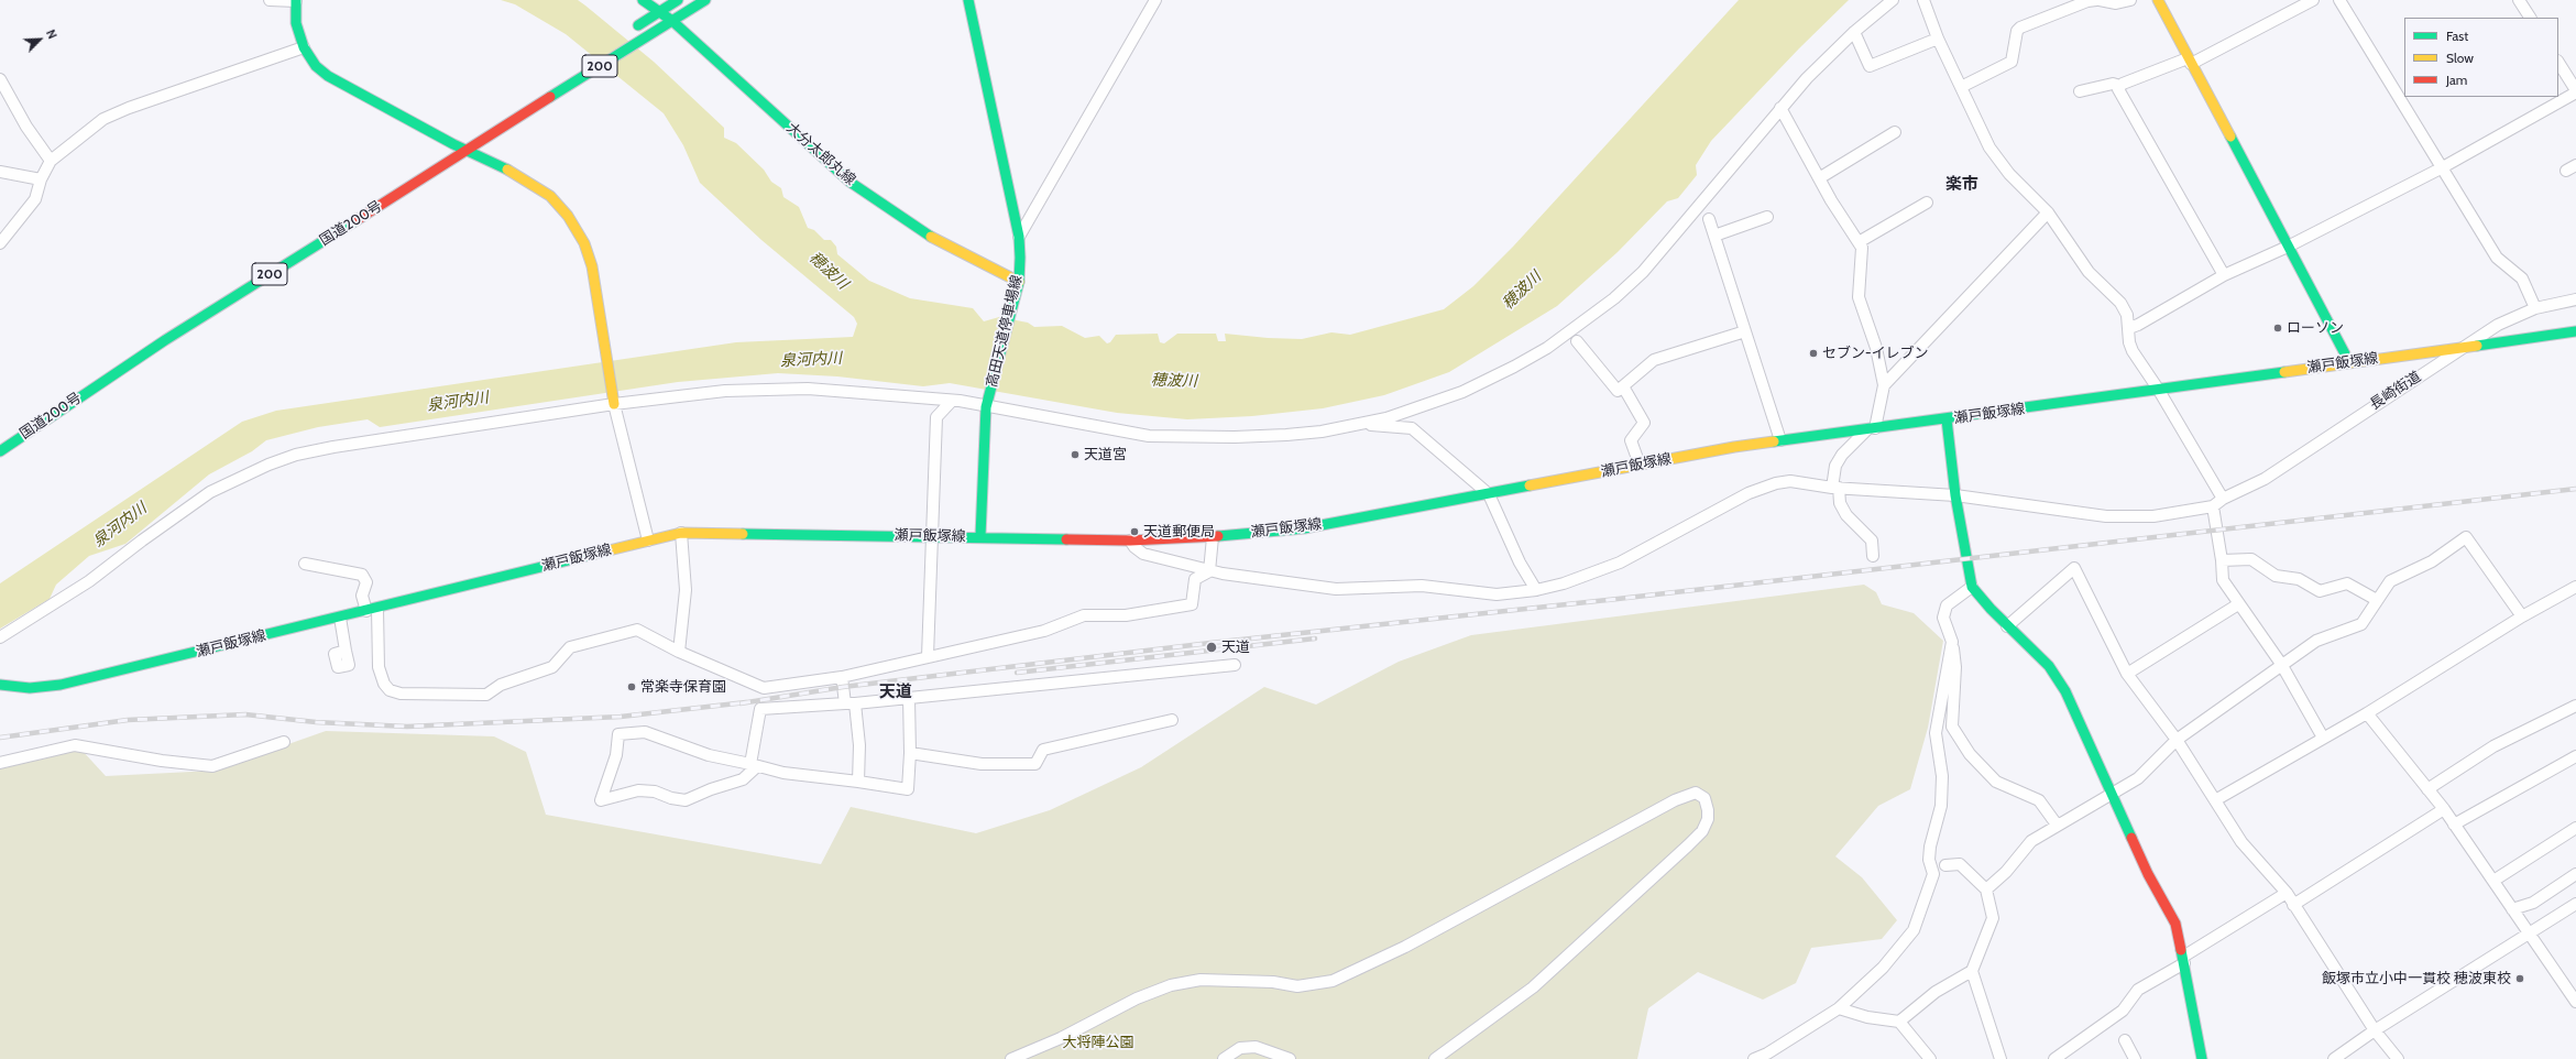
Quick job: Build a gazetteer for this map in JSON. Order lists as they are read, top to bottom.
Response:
{
  "streets": {
    "main road": [
      "200",
      "大分太郎丸線",
      "国道200号",
      "高田天道停車場線",
      "瀬戸飯塚線"
    ],
    "street": ["長崎街道"]
  },
  "crossings": [
    ["大分太郎丸線", "国道200号"],
    ["大分太郎丸線", "高田天道停車場線"],
    ["高田天道停車場線", "瀬戸飯塚線"],
    ["瀬戸飯塚線", "長崎街道"]
  ],
  "districts": ["楽市", "天道"],
  "water": ["穂波川", "泉河内川"],
  "parks": ["大将陣公園"],
  "places": [
    "ローソン",
    "セブン-イレブン",
    "天道宮",
    "天道郵便局",
    "天道",
    "常楽寺保育園",
    "飯塚市立小中一貫校 穂波東校"
  ],
  "legend": ["Fast", "Slow", "Jam"],
  "north": "top right"
}
